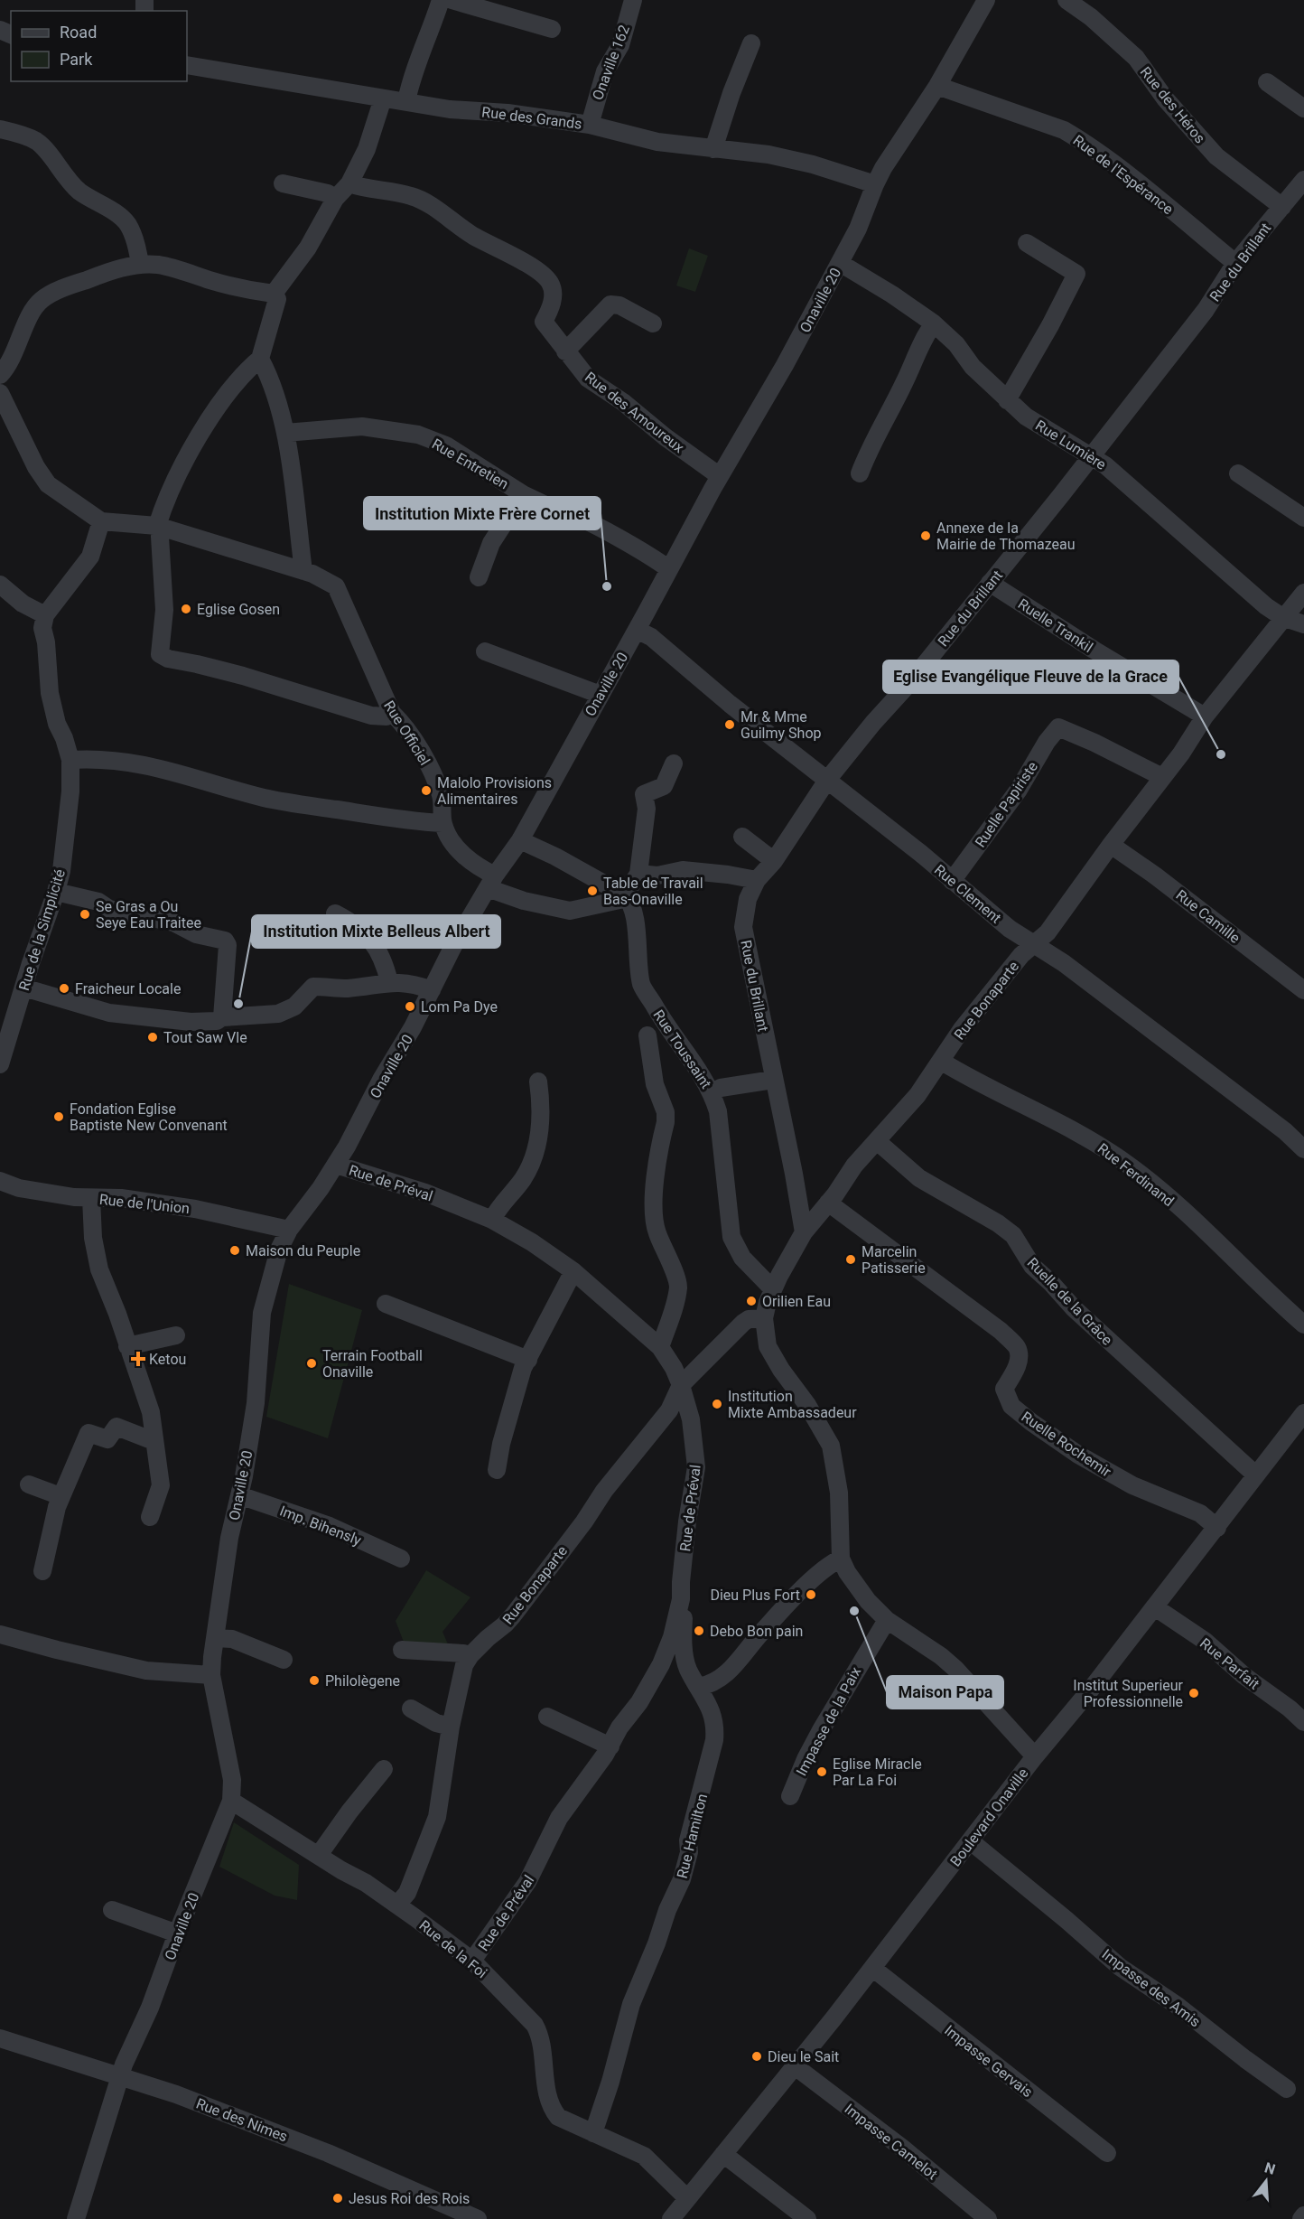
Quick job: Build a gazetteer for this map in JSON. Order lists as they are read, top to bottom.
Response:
{
  "streets": {
    "street": [
      "Onaville 162",
      "Rue des Héros",
      "Rue des Grands",
      "Rue de l'Espérance",
      "Rue du Brillant",
      "Onaville 20",
      "Rue des Amoureux",
      "Rue Lumière",
      "Rue Entretien",
      "Ruelle Trankil",
      "Rue Officiel",
      "Ruelle Papiriste",
      "Rue Clement",
      "Rue Camille",
      "Rue de la Simplicité",
      "Rue Bonaparte",
      "Rue Toussaint",
      "Rue Ferdinand",
      "Rue de Préval",
      "Rue de l'Union",
      "Ruelle de la Grâce",
      "Ruelle Rochemir",
      "Imp. Bihensly",
      "Rue Parfait",
      "Impasse de la Paix",
      "Boulevard Onaville",
      "Rue Hamilton",
      "Rue de la Foi",
      "Impasse des Amis",
      "Impasse Gervais",
      "Rue des Nimes",
      "Impasse Camelot"
    ]
  },
  "crossings": [
    ["Onaville 162", "Rue des Grands"],
    ["Rue des Héros", "Rue du Brillant"],
    ["Rue des Grands", "Onaville 20"],
    ["Rue de l'Espérance", "Rue du Brillant"],
    ["Rue de l'Espérance", "Onaville 20"],
    ["Rue du Brillant", "Rue Lumière"],
    ["Rue du Brillant", "Ruelle Trankil"],
    ["Rue du Brillant", "Rue Clement"],
    ["Rue du Brillant", "Rue Bonaparte"],
    ["Onaville 20", "Rue des Amoureux"],
    ["Onaville 20", "Rue Lumière"],
    ["Onaville 20", "Rue Entretien"],
    ["Onaville 20", "Rue Officiel"],
    ["Onaville 20", "Rue Clement"],
    ["Onaville 20", "Rue de Préval"],
    ["Onaville 20", "Rue de l'Union"],
    ["Onaville 20", "Imp. Bihensly"],
    ["Onaville 20", "Rue de la Foi"],
    ["Onaville 20", "Rue des Nimes"],
    ["Rue Lumière", "Rue Bonaparte"],
    ["Ruelle Trankil", "Rue Bonaparte"],
    ["Rue Officiel", "Rue Toussaint"],
    ["Ruelle Papiriste", "Rue Clement"],
    ["Ruelle Papiriste", "Rue Bonaparte"],
    ["Rue Clement", "Rue Bonaparte"],
    ["Rue Camille", "Rue Bonaparte"],
    ["Rue Bonaparte", "Rue Toussaint"],
    ["Rue Bonaparte", "Rue Ferdinand"],
    ["Rue Bonaparte", "Rue de Préval"],
    ["Rue Bonaparte", "Ruelle de la Grâce"],
    ["Rue Bonaparte", "Ruelle Rochemir"],
    ["Rue Bonaparte", "Rue de la Foi"],
    ["Rue de Préval", "Rue Hamilton"],
    ["Rue de Préval", "Rue de la Foi"],
    ["Ruelle de la Grâce", "Boulevard Onaville"],
    ["Ruelle Rochemir", "Boulevard Onaville"],
    ["Rue Parfait", "Boulevard Onaville"],
    ["Boulevard Onaville", "Rue de la Foi"],
    ["Boulevard Onaville", "Impasse des Amis"],
    ["Boulevard Onaville", "Impasse Gervais"],
    ["Boulevard Onaville", "Impasse Camelot"],
    ["Rue Hamilton", "Rue de la Foi"]
  ],
  "places": {
    "other": [
      "Annexe de la Mairie de Thomazeau",
      "Institution Mixte Frère Cornet",
      "Eglise Gosen",
      "Mr & Mme Guilmy Shop",
      "Eglise Evangélique Fleuve de la Grace",
      "Malolo Provisions Alimentaires",
      "Table de Travail Bas-Onaville",
      "Se Gras a Ou Seye Eau Traitee",
      "Fraicheur Locale",
      "Institution Mixte Belleus Albert",
      "Lom Pa Dye",
      "Tout Saw Vle",
      "Fondation Eglise Baptiste New Convenant",
      "Maison du Peuple",
      "Marcelin Patisserie",
      "Orilien Eau",
      "Terrain Football Onaville",
      "Institution Mixte Ambassadeur",
      "Dieu Plus Fort",
      "Maison Papa",
      "Debo Bon pain",
      "Philolègene",
      "Institut Superieur Professionnelle",
      "Eglise Miracle Par La Foi",
      "Dieu le Sait",
      "Jesus Roi des Rois"
    ],
    "health": ["Ketou"]
  },
  "legend": ["Road", "Park"],
  "north": "top"
}
